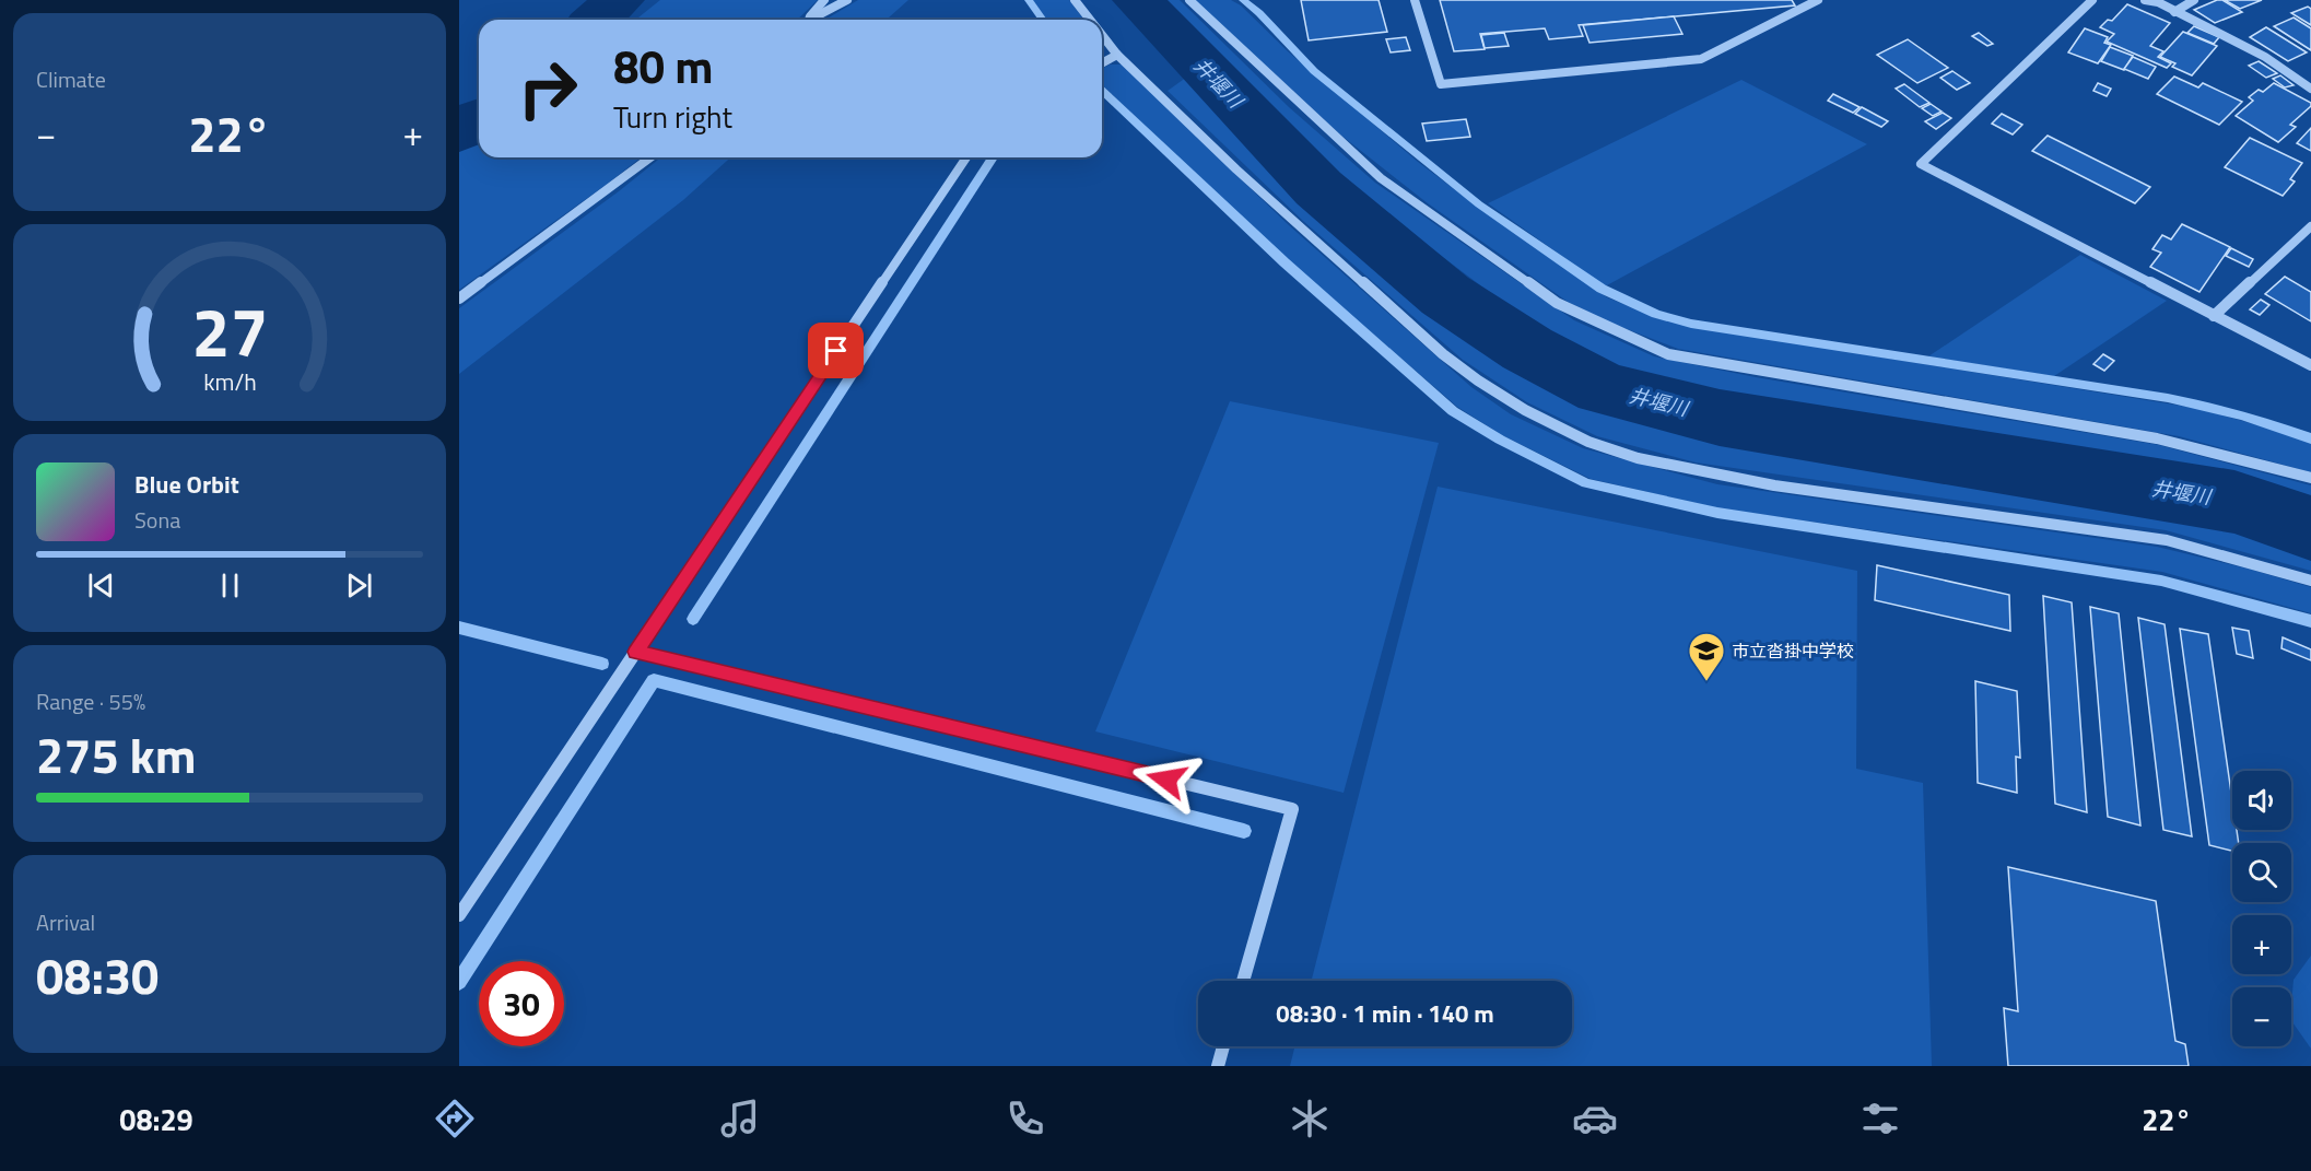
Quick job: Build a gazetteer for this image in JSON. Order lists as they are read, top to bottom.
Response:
{
  "water": ["井堰川"],
  "places": {
    "school or university": ["市立沓掛中学校"]
  },
  "page": {
    "tile": [
      "Climate",
      ["Range · 55%", "275 km"],
      ["Arrival", "08:30"]
    ],
    "turn": ["80 m", "Turn right"],
    "heat": ["−", "22°", "+"],
    "song": ["Blue Orbit", "Sona"],
    "map_buttons": ["+", "−"],
    "limit": "30",
    "trip": "08:30 · 1 min · 140 m",
    "tabs": ["08:29", "22°"],
    "gauge": ["27", "km/h"]
  }
}
